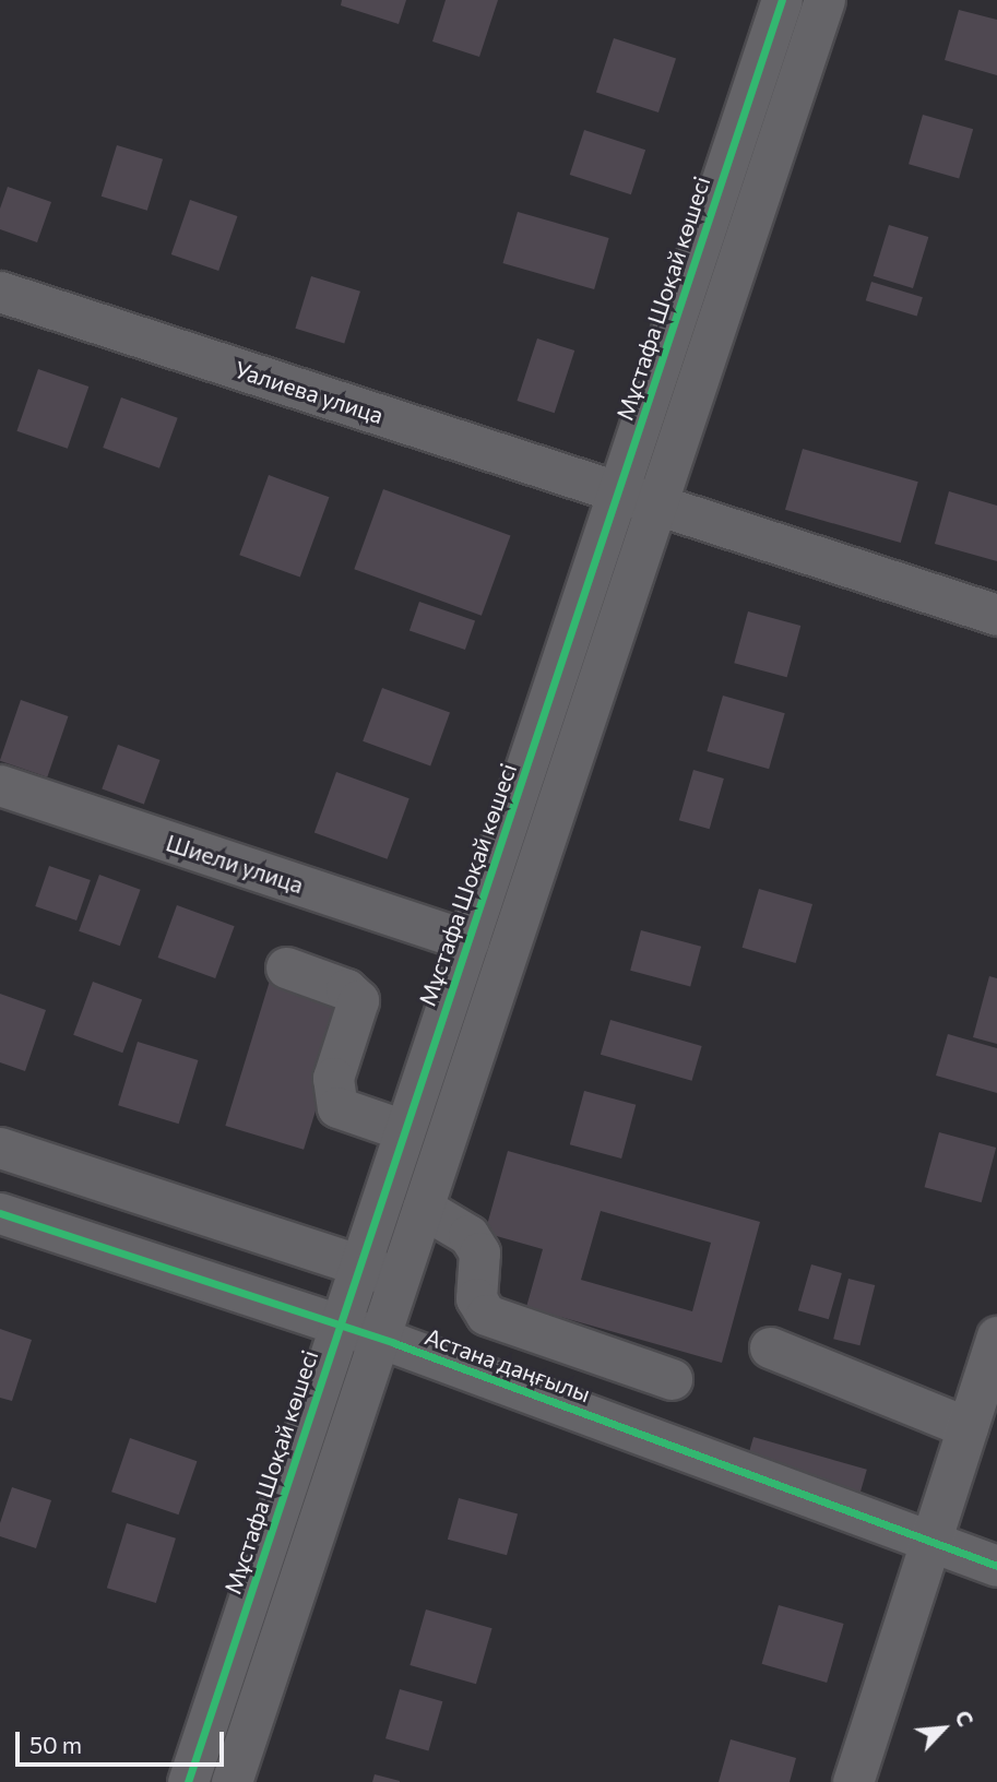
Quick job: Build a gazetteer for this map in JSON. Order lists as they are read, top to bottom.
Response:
{
  "streets": {
    "street": [
      "Мұстафа Шоқай көшесі",
      "Уалиева улица",
      "Шиели улица",
      "Астана даңғылы"
    ]
  },
  "crossings": [
    ["Мұстафа Шоқай көшесі", "Уалиева улица"],
    ["Мұстафа Шоқай көшесі", "Шиели улица"],
    ["Мұстафа Шоқай көшесі", "Астана даңғылы"]
  ],
  "scale_bar": "50 m",
  "north": "top right"
}
